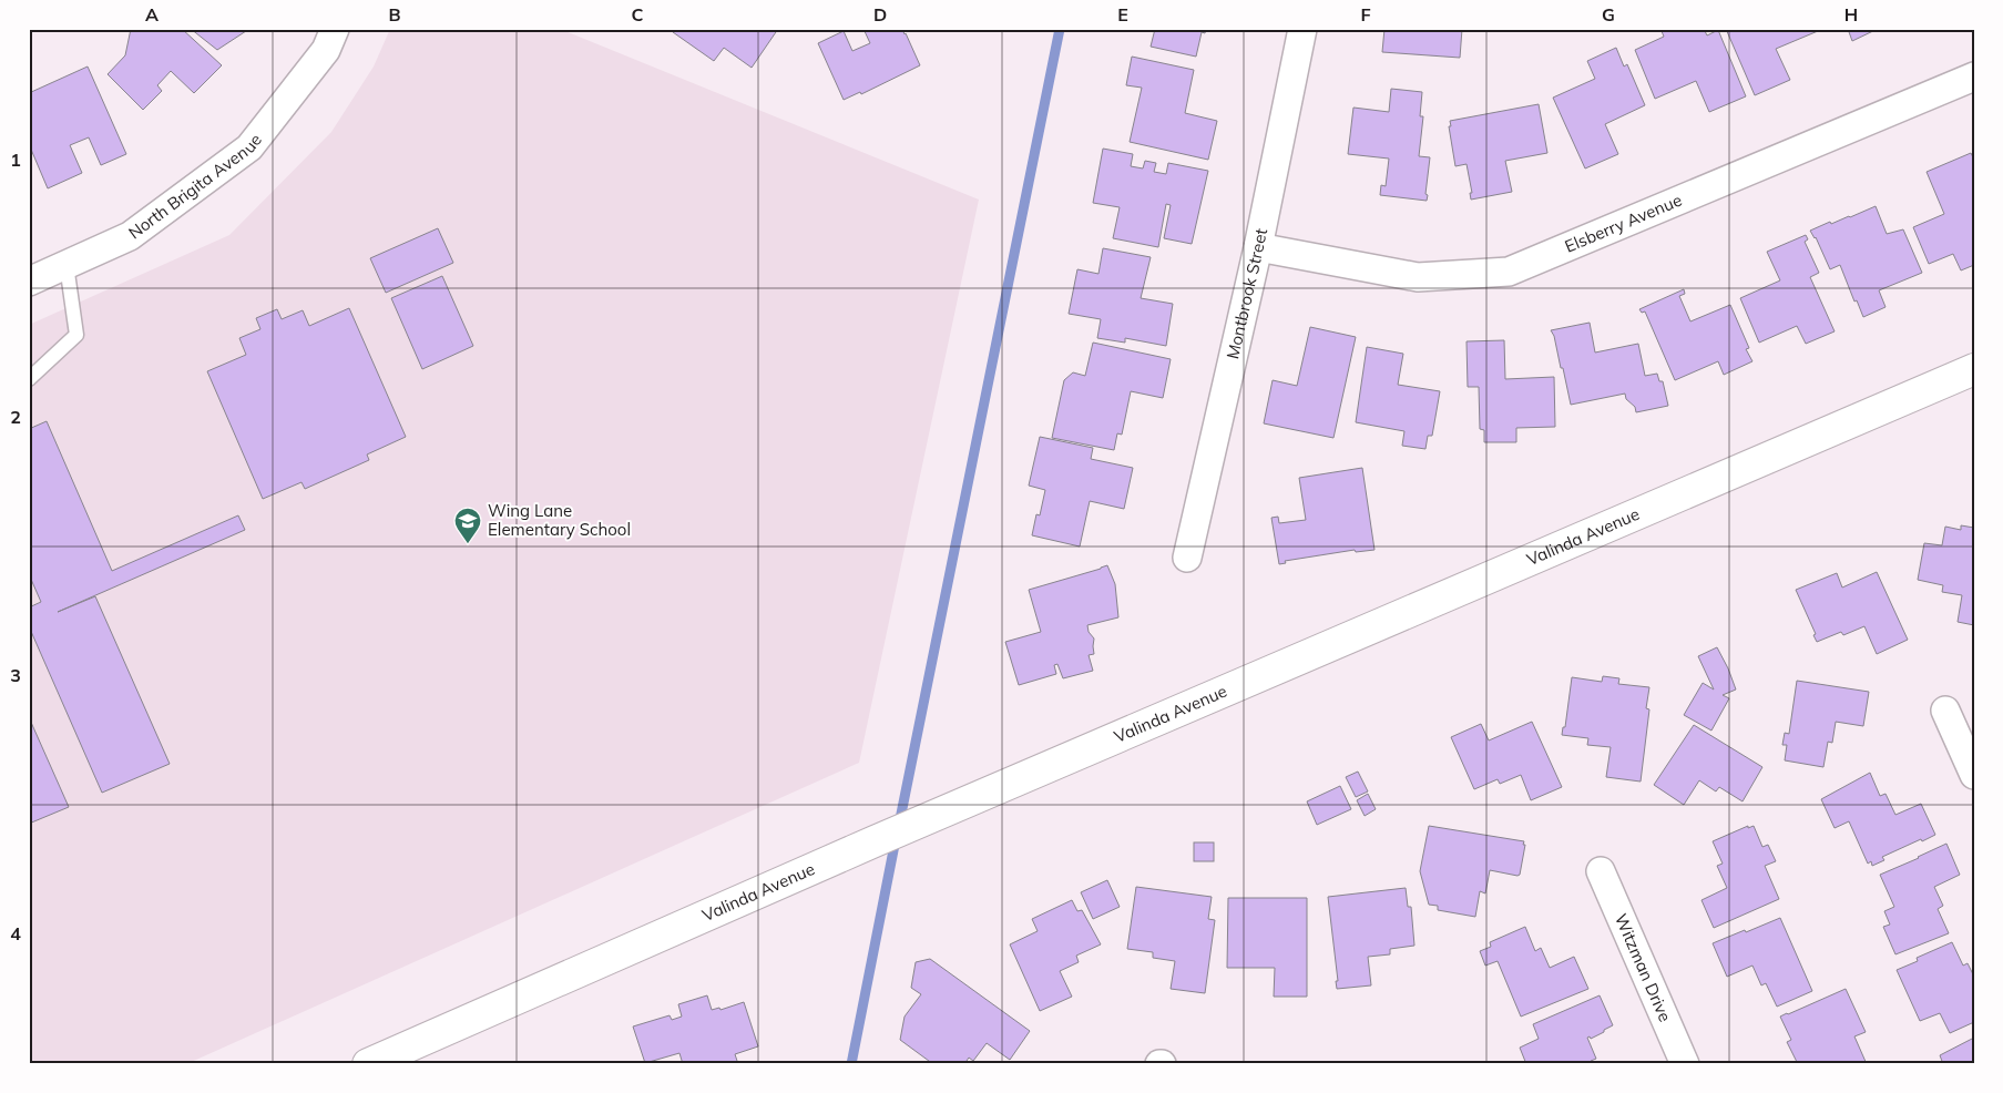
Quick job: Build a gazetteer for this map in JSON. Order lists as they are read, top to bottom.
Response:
{
  "streets": {
    "main road": ["Valinda Avenue"],
    "street": [
      "North Brigita Avenue",
      "Elsberry Avenue",
      "Montbrook Street",
      "Witzman Drive"
    ]
  },
  "crossings": [
    ["Elsberry Avenue", "Montbrook Street"]
  ],
  "places": {
    "school or university": ["Wing Lane Elementary School"]
  },
  "grid": {
    "columns": [
      "A",
      "B",
      "C",
      "D",
      "E",
      "F",
      "G",
      "H"
    ],
    "rows": [
      "1",
      "2",
      "3",
      "4"
    ]
  }
}
